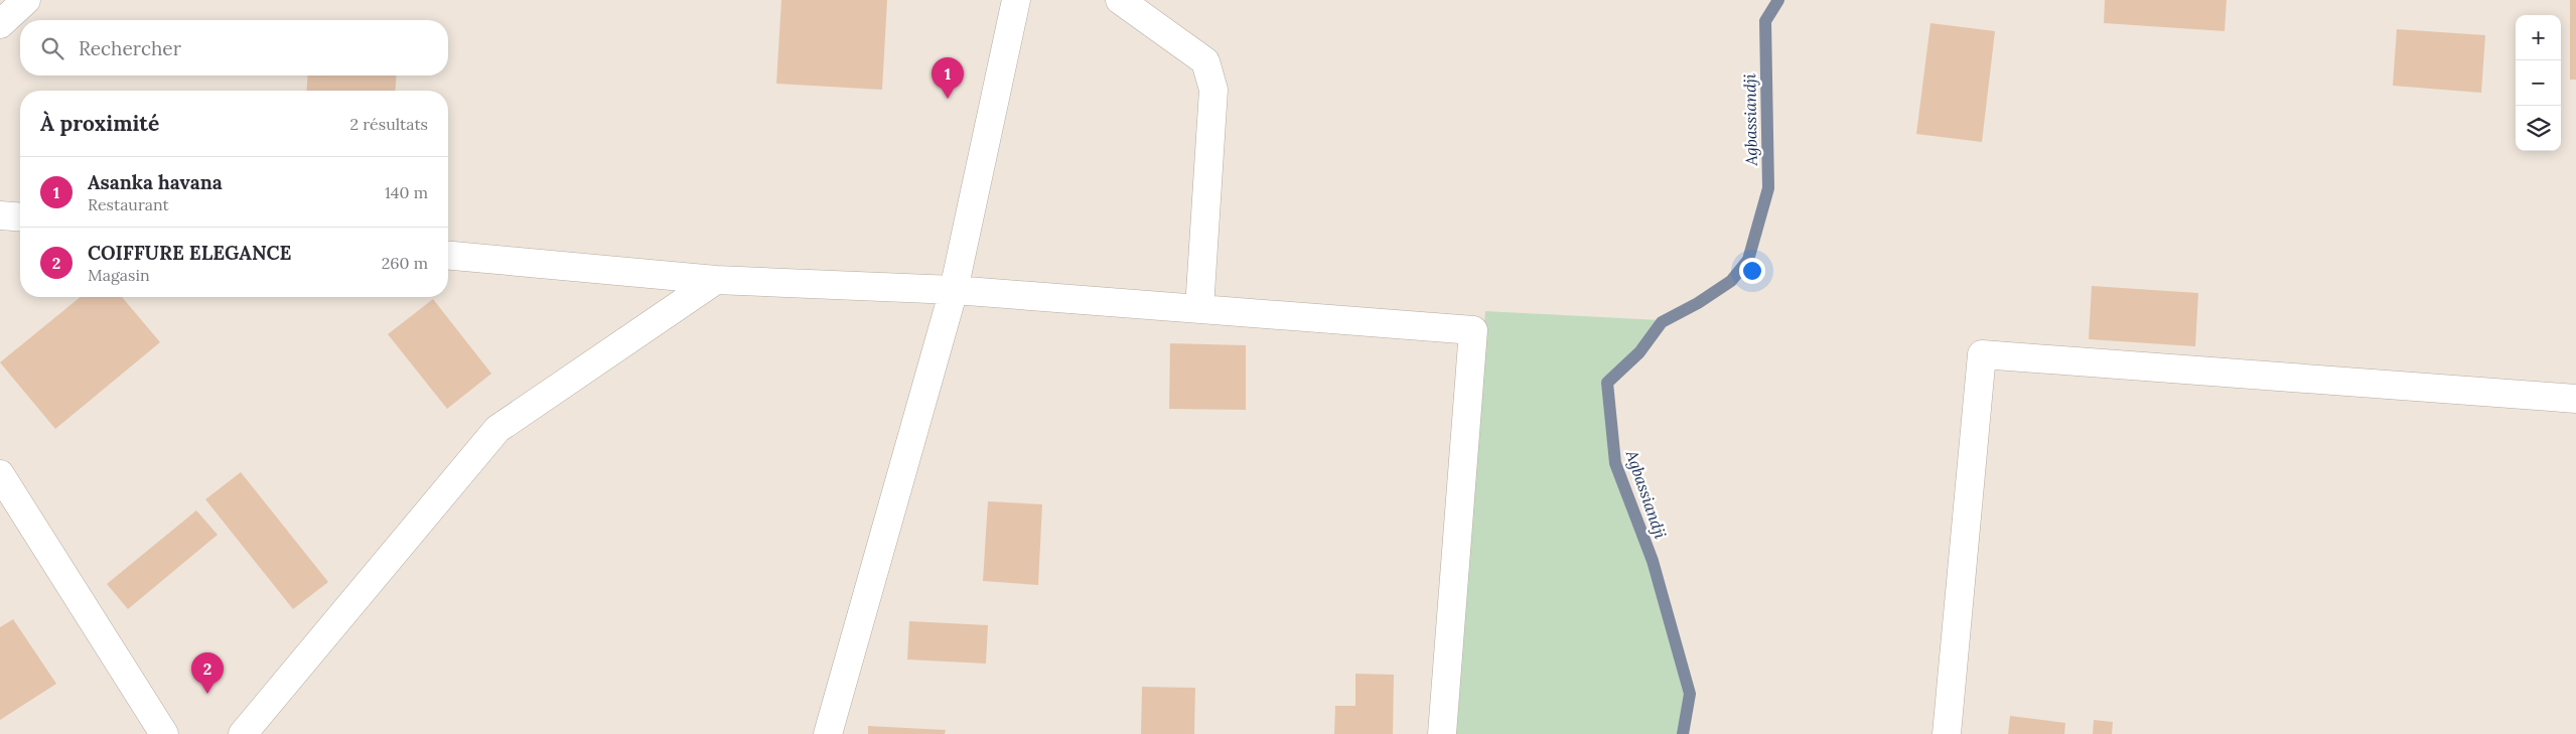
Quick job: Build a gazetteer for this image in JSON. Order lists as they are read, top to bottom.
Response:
{
  "water": ["Agbassiandji"],
  "page": {
    "map_buttons": ["+", "−"],
    "search": "Rechercher",
    "pins": ["1", "2"],
    "heading": ["À proximité", "2 résultats"],
    "list": [
      {
        "mark": "1",
        "name": "Asanka havana",
        "note": "Restaurant",
        "value": "140 m"
      },
      {
        "mark": "2",
        "name": "COIFFURE ELEGANCE",
        "note": "Magasin",
        "value": "260 m"
      }
    ]
  }
}
